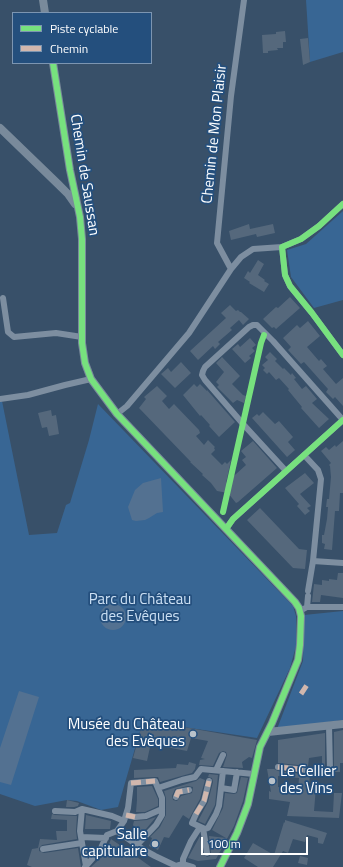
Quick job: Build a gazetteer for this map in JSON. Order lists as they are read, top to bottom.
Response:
{
  "streets": {
    "street": ["Chemin de Mon Plaisir", "Chemin de Saussan"]
  },
  "parks": ["Parc du Château des Evêques"],
  "places": ["Musée du Château des Evèques", "Le Cellier des Vins", "Salle capitulaire"],
  "legend": ["Piste cyclable", "Chemin"],
  "scale_bar": "100 m"
}
